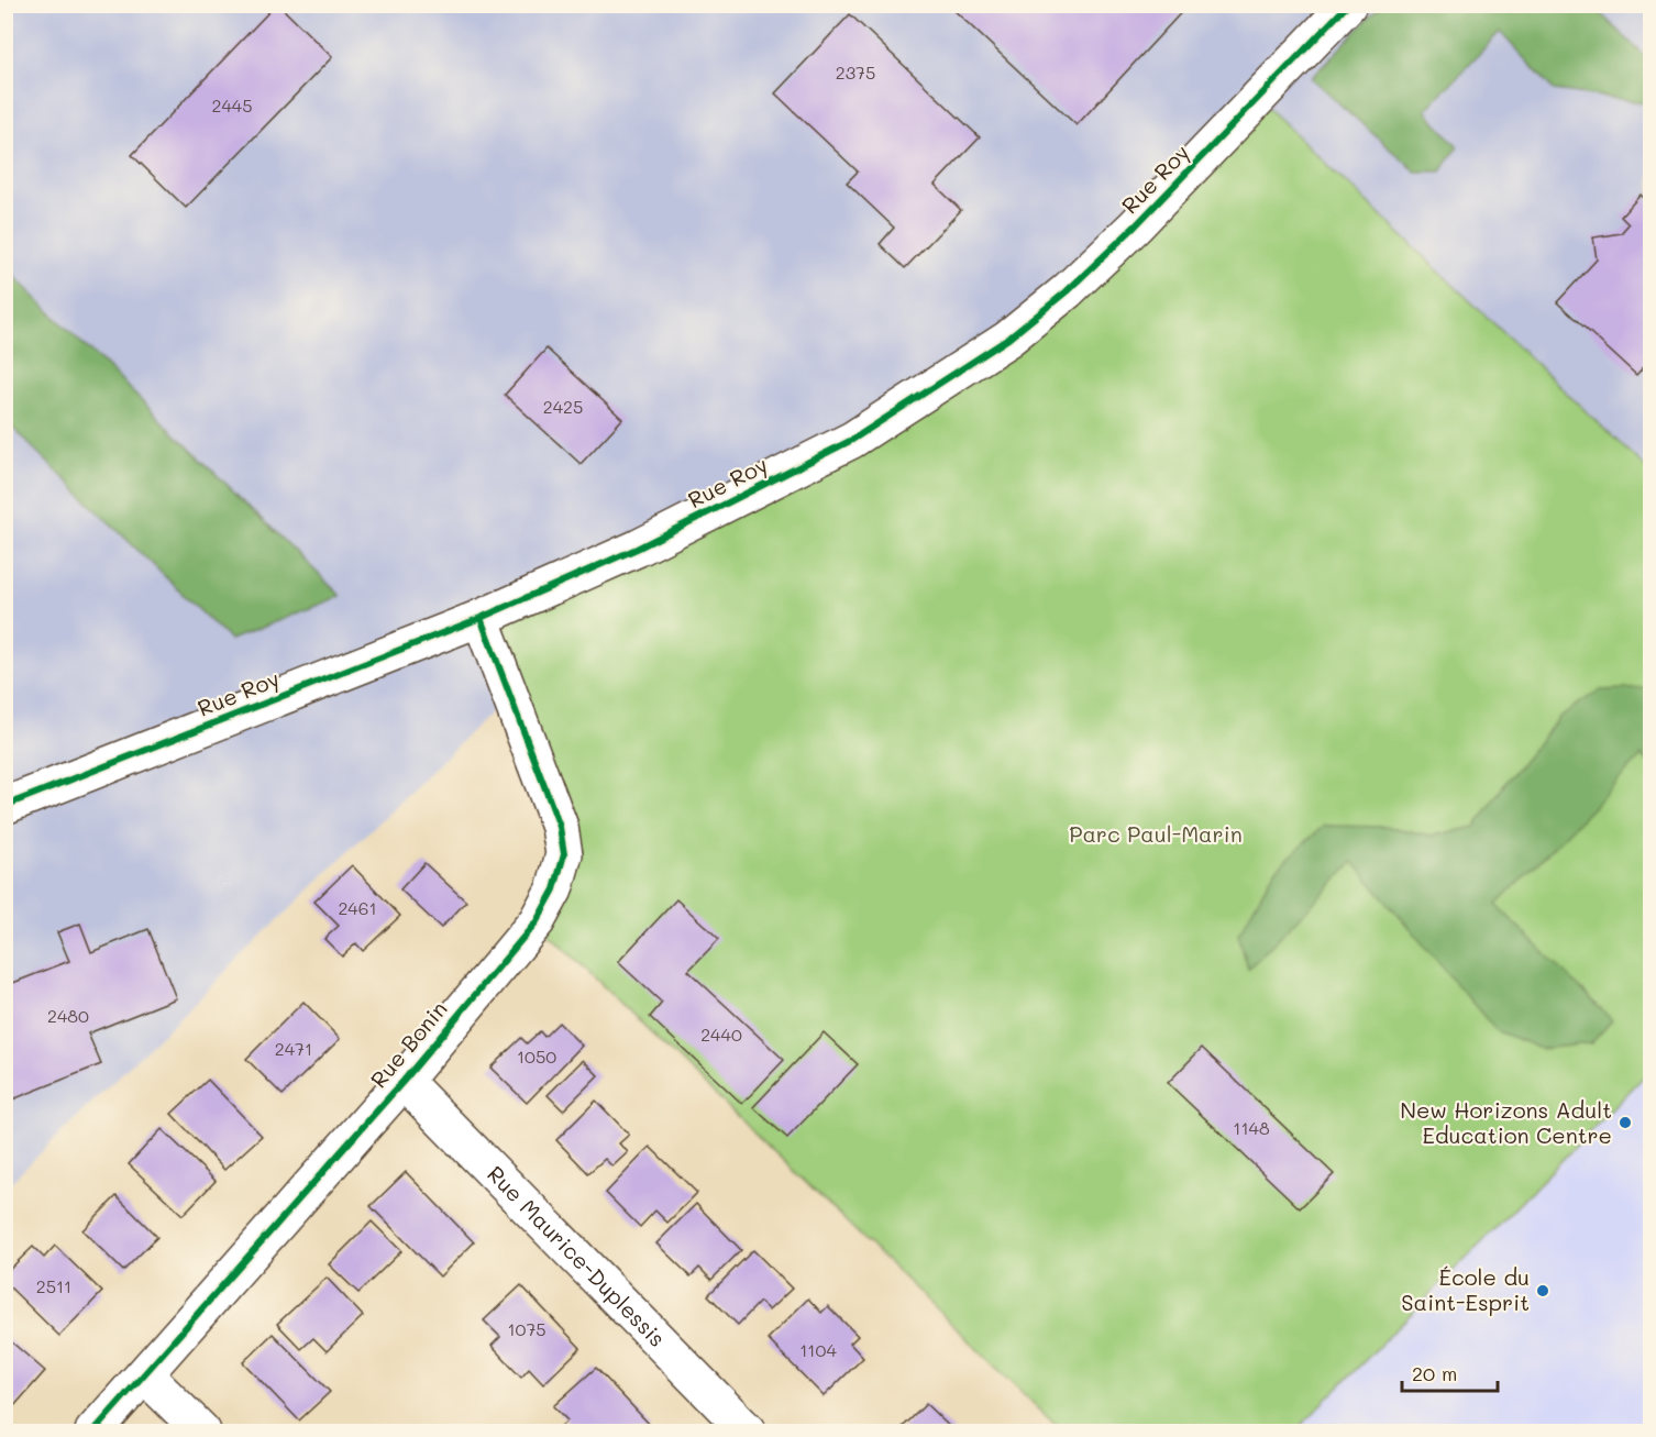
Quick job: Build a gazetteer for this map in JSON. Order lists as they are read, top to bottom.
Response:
{
  "streets": {
    "street": ["Rue Roy", "Rue Bonin", "Rue Maurice-Duplessis"]
  },
  "crossings": [
    ["Rue Roy", "Rue Bonin"],
    ["Rue Bonin", "Rue Maurice-Duplessis"]
  ],
  "parks": ["Parc Paul-Marin"],
  "places": ["New Horizons Adult Education Centre", "École du Saint-Esprit"],
  "house_numbers": [
    "2375",
    "2445",
    "2425",
    "2461",
    "2480",
    "2440",
    "2471",
    "1050",
    "1148",
    "2511",
    "1075",
    "1104"
  ],
  "scale_bar": "20 m"
}
